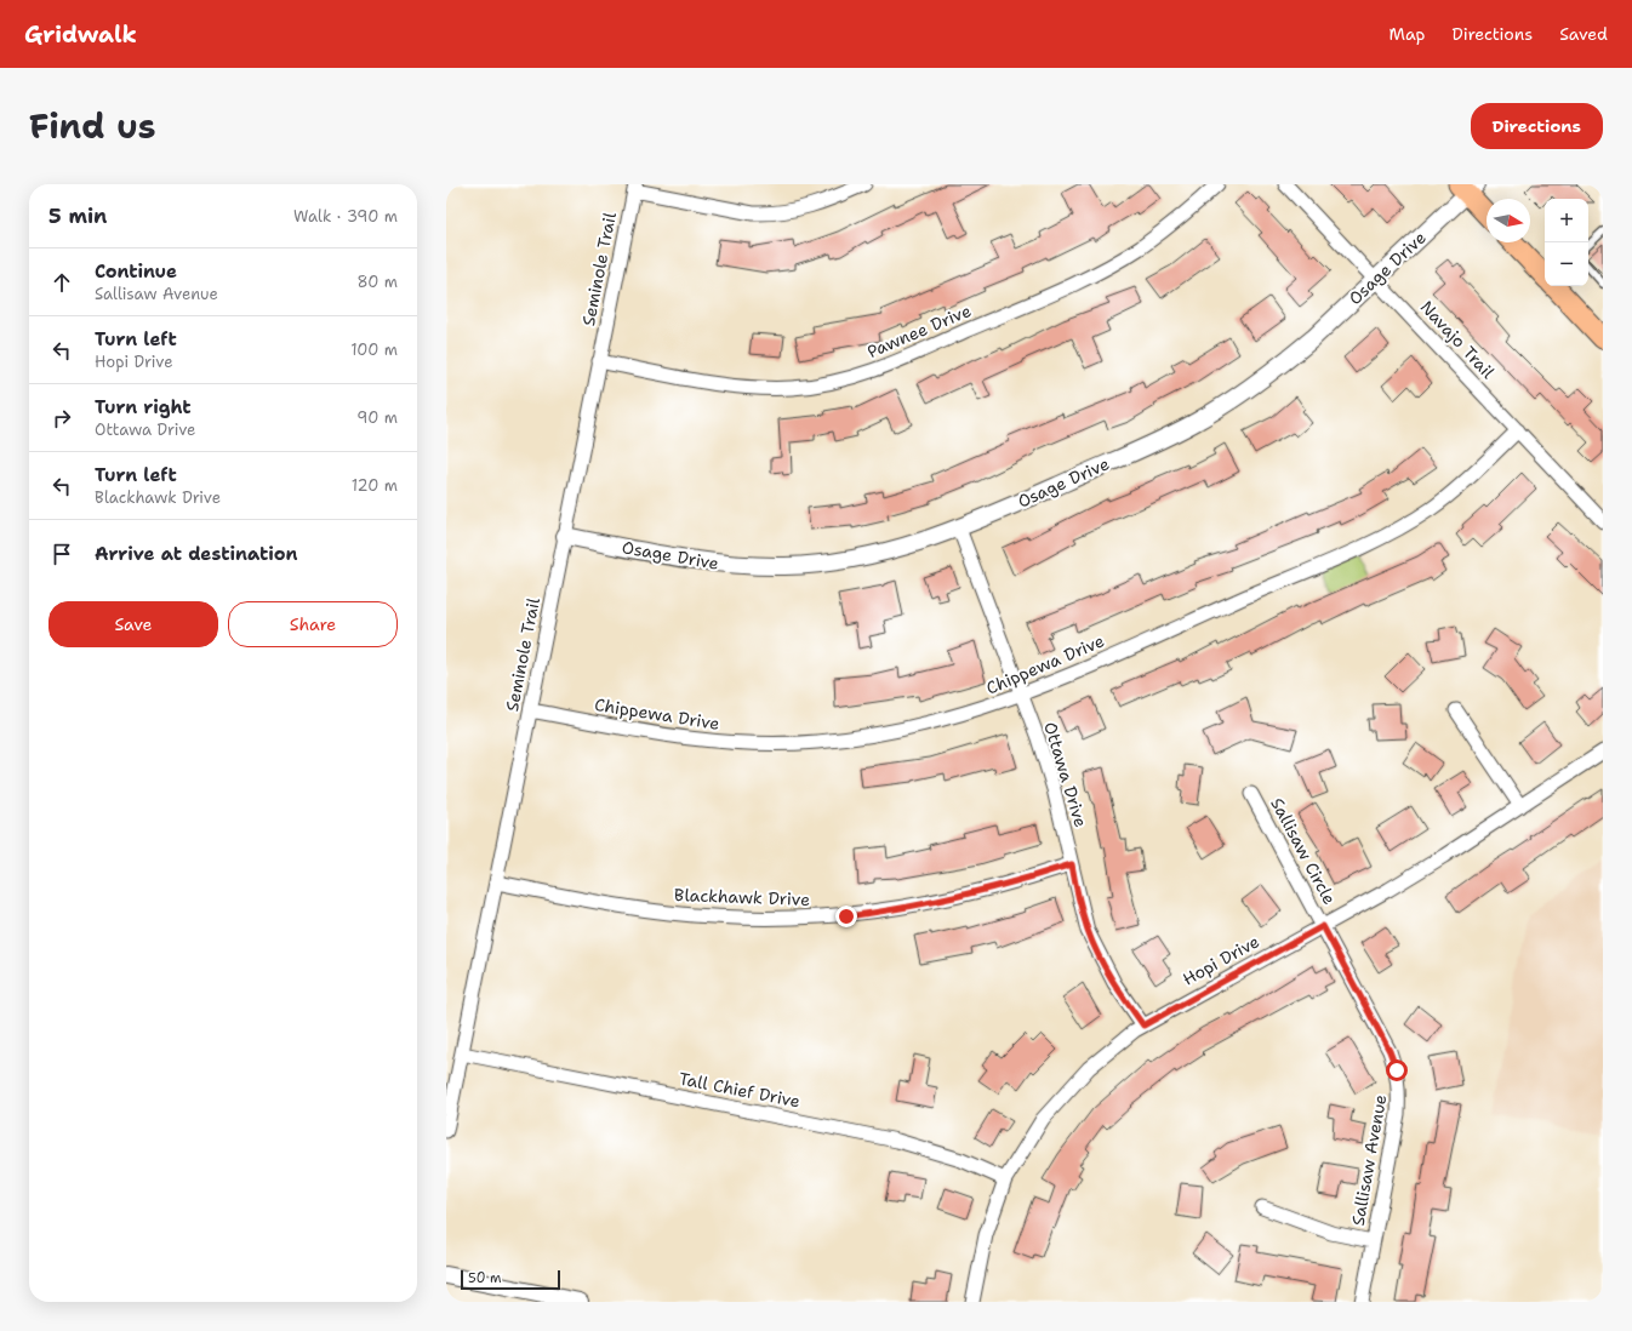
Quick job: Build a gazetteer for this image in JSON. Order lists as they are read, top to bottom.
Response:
{
  "streets": {
    "street": [
      "Osage Drive",
      "Seminole Trail",
      "Pawnee Drive",
      "Navajo Trail",
      "Chippewa Drive",
      "Ottawa Drive",
      "Sallisaw Circle",
      "Blackhawk Drive",
      "Hopi Drive",
      "Tall Chief Drive",
      "Sallisaw Avenue"
    ]
  },
  "crossings": [
    ["Osage Drive", "Seminole Trail"],
    ["Osage Drive", "Navajo Trail"],
    ["Osage Drive", "Ottawa Drive"],
    ["Seminole Trail", "Pawnee Drive"],
    ["Seminole Trail", "Chippewa Drive"],
    ["Seminole Trail", "Blackhawk Drive"],
    ["Seminole Trail", "Tall Chief Drive"],
    ["Navajo Trail", "Chippewa Drive"],
    ["Chippewa Drive", "Ottawa Drive"],
    ["Ottawa Drive", "Blackhawk Drive"],
    ["Ottawa Drive", "Hopi Drive"],
    ["Sallisaw Circle", "Hopi Drive"],
    ["Sallisaw Circle", "Sallisaw Avenue"],
    ["Hopi Drive", "Tall Chief Drive"],
    ["Hopi Drive", "Sallisaw Avenue"]
  ],
  "scale_bar": "50 m",
  "north": "right",
  "page": {
    "header": "Gridwalk",
    "nav": ["Map", "Directions", "Saved"],
    "title": "Find us",
    "buttons": [
      "Directions",
      ["Save", "Share"]
    ],
    "heading": ["5 min", "Walk · 390 m"],
    "map_buttons": ["+", "−"],
    "list": [
      ["Continue", "Sallisaw Avenue", "80 m"],
      ["Turn left", "Hopi Drive", "100 m"],
      ["Turn right", "Ottawa Drive", "90 m"],
      ["Turn left", "Blackhawk Drive", "120 m"],
      "Arrive at destination"
    ],
    "scale": "50 m"
  }
}
